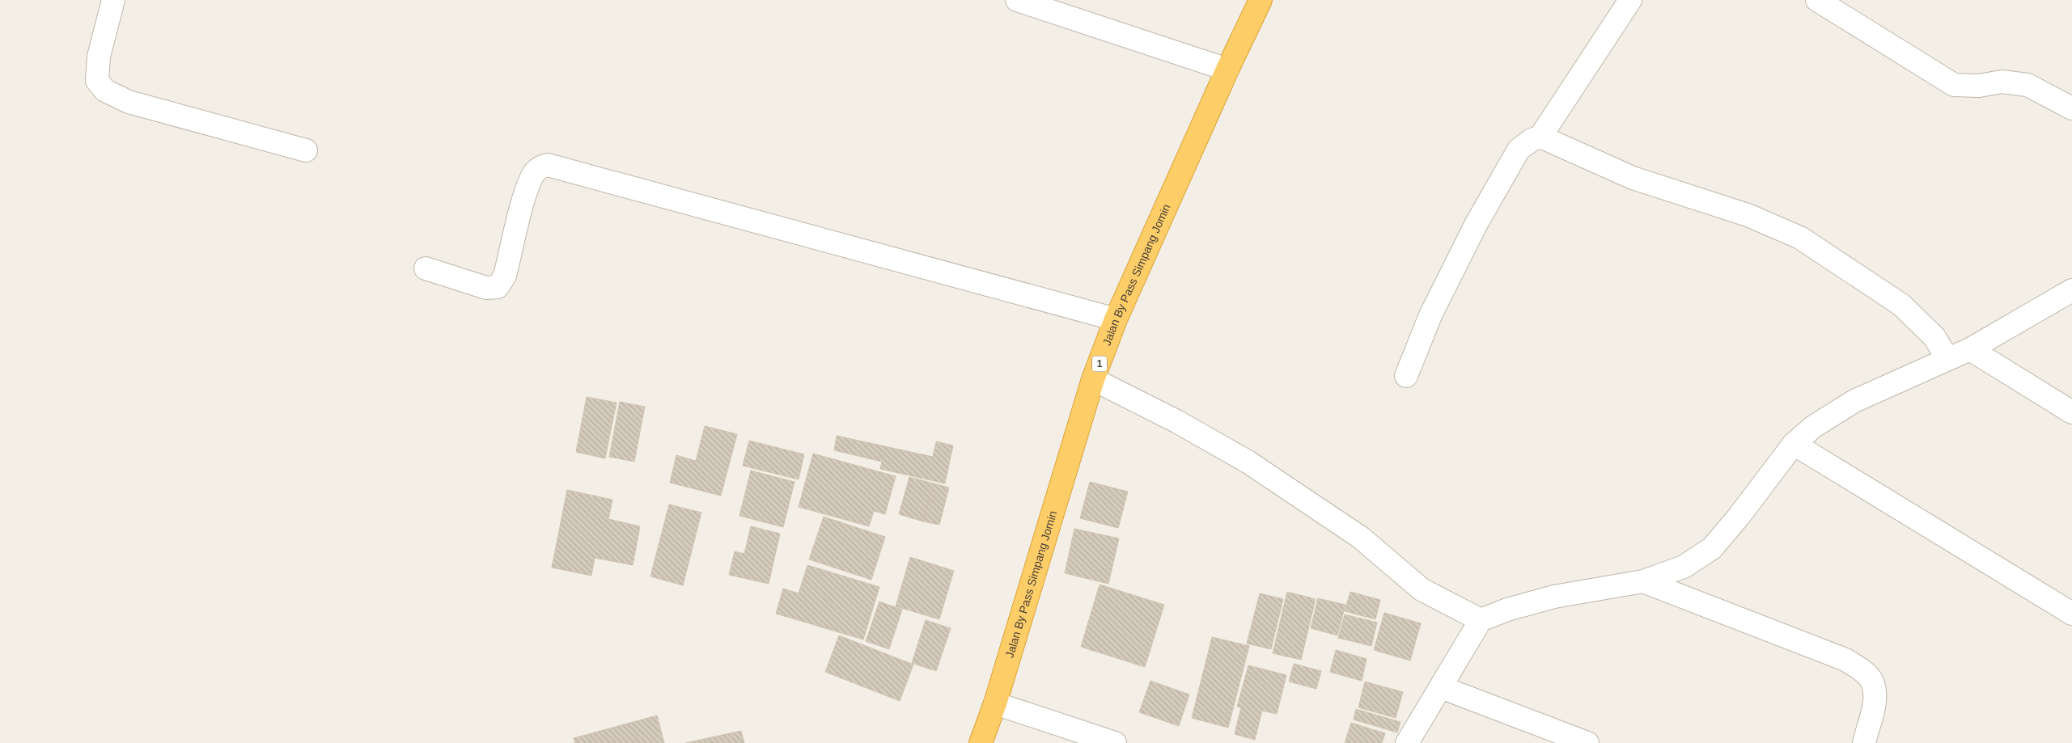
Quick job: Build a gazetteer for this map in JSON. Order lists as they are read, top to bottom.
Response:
{
  "streets": {
    "highway": ["Jalan By Pass Simpang Jomin", "1"]
  }
}
